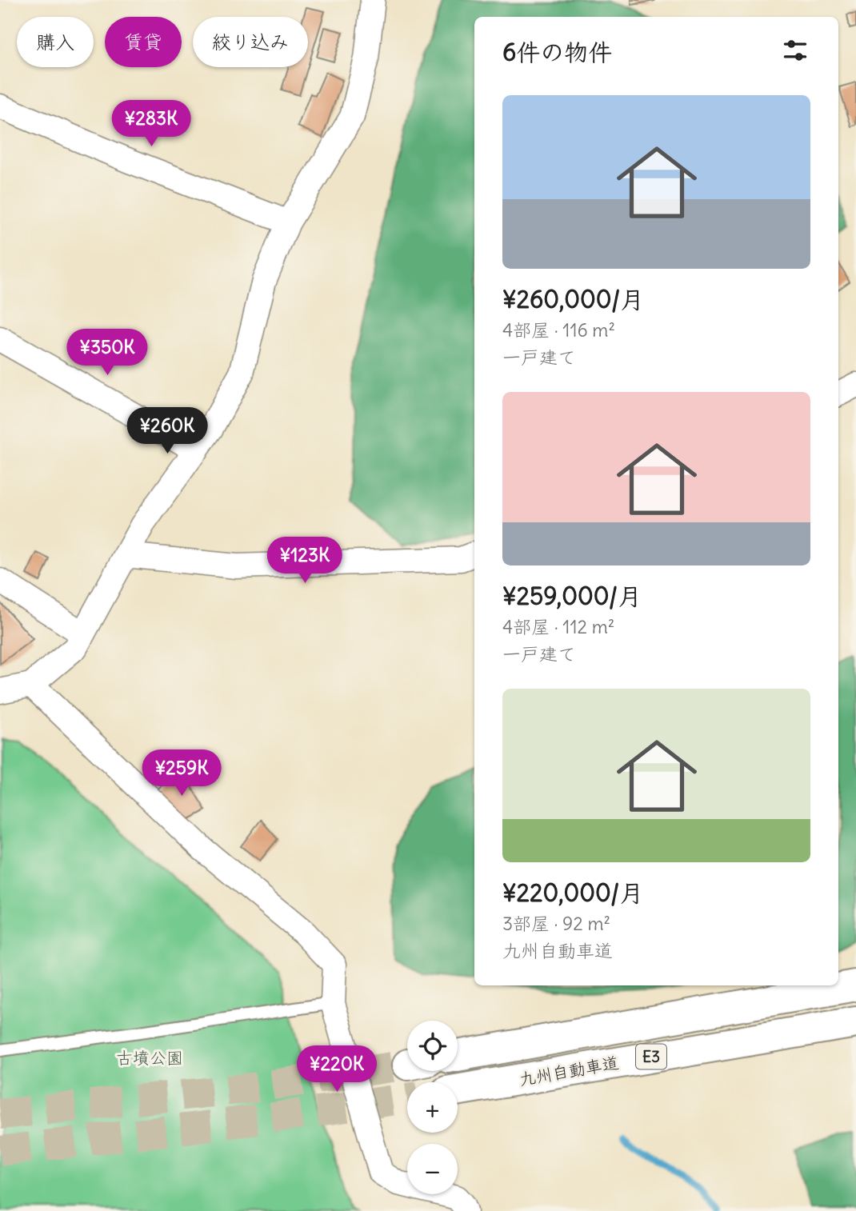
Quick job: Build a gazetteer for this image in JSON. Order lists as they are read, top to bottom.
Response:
{
  "streets": {
    "highway": ["E3", "九州自動車道"]
  },
  "parks": ["古墳公園"],
  "page": {
    "chip": ["購入", "賃貸", "絞り込み"],
    "heading": "6件の物件",
    "list": [
      {
        "name": "¥260,000/月",
        "note": "4部屋 · 116 m² · 一戸建て"
      },
      {
        "name": "¥259,000/月",
        "note": "4部屋 · 112 m² · 一戸建て"
      },
      {
        "name": "¥220,000/月",
        "note": "3部屋 · 92 m² · 九州自動車道"
      }
    ],
    "price": [
      "¥283K",
      "¥350K",
      "¥260K",
      "¥123K",
      "¥259K",
      "¥220K"
    ],
    "map_buttons": ["+", "−"]
  }
}
